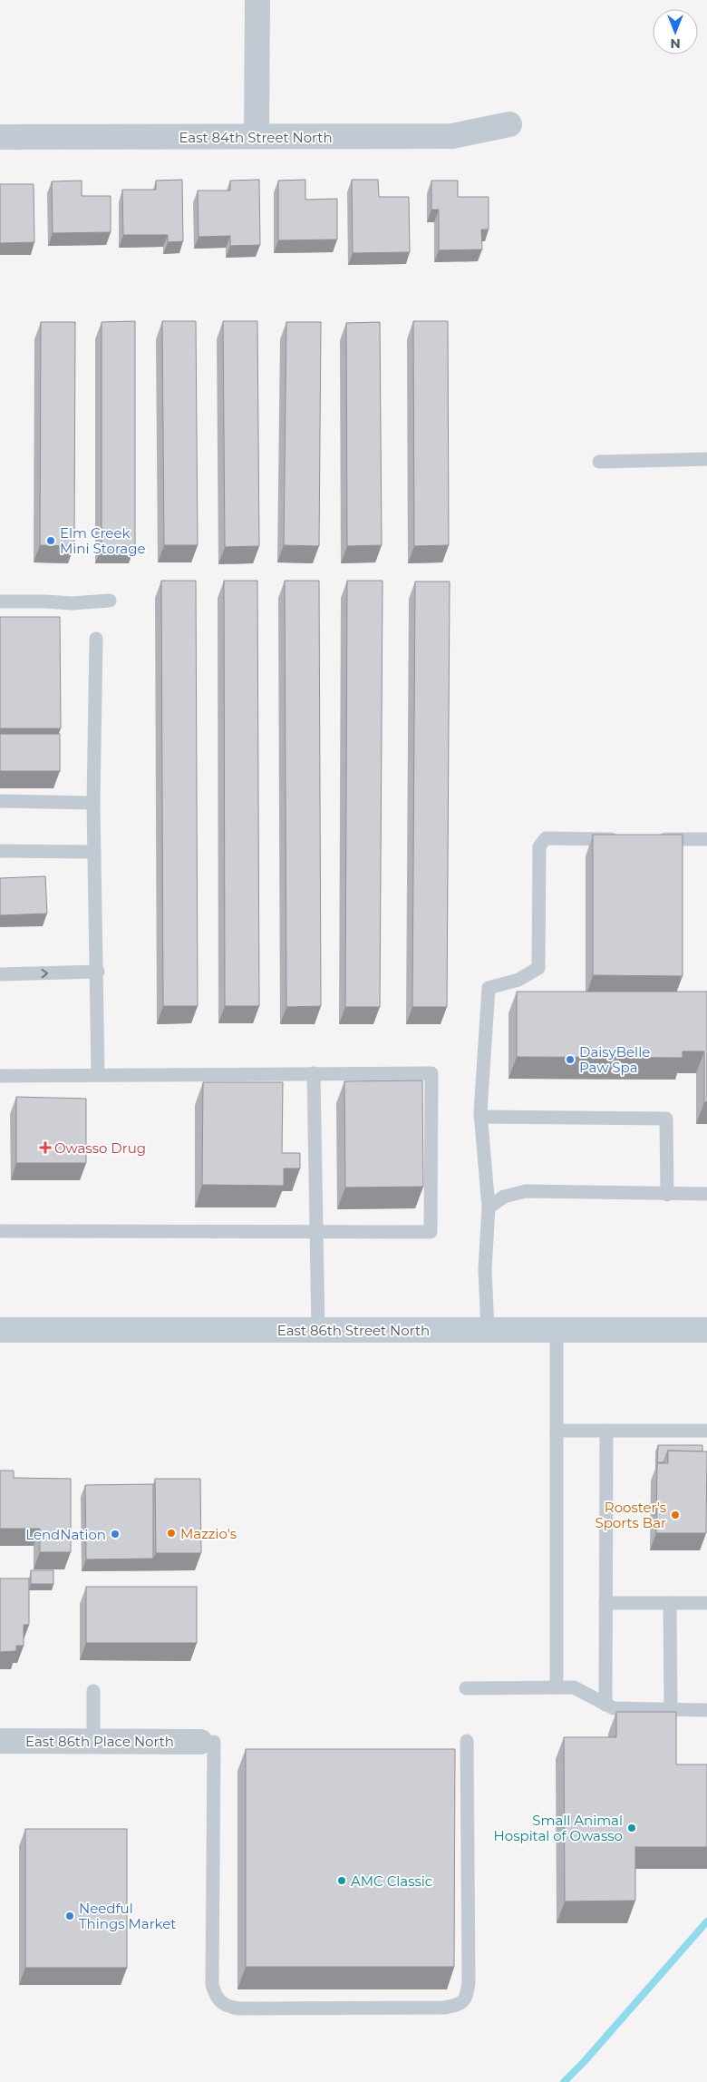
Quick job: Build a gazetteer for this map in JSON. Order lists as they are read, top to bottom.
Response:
{
  "streets": {
    "main road": ["East 86th Street North"],
    "street": ["East 84th Street North", "East 86th Place North"]
  },
  "places": {
    "other": [
      "Elm Creek Mini Storage",
      "DaisyBelle Paw Spa",
      "Rooster's Sports Bar",
      "Mazzio's",
      "LendNation",
      "Small Animal Hospital of Owasso",
      "AMC Classic",
      "Needful Things Market"
    ],
    "health": ["Owasso Drug"]
  },
  "north": "bottom"
}
